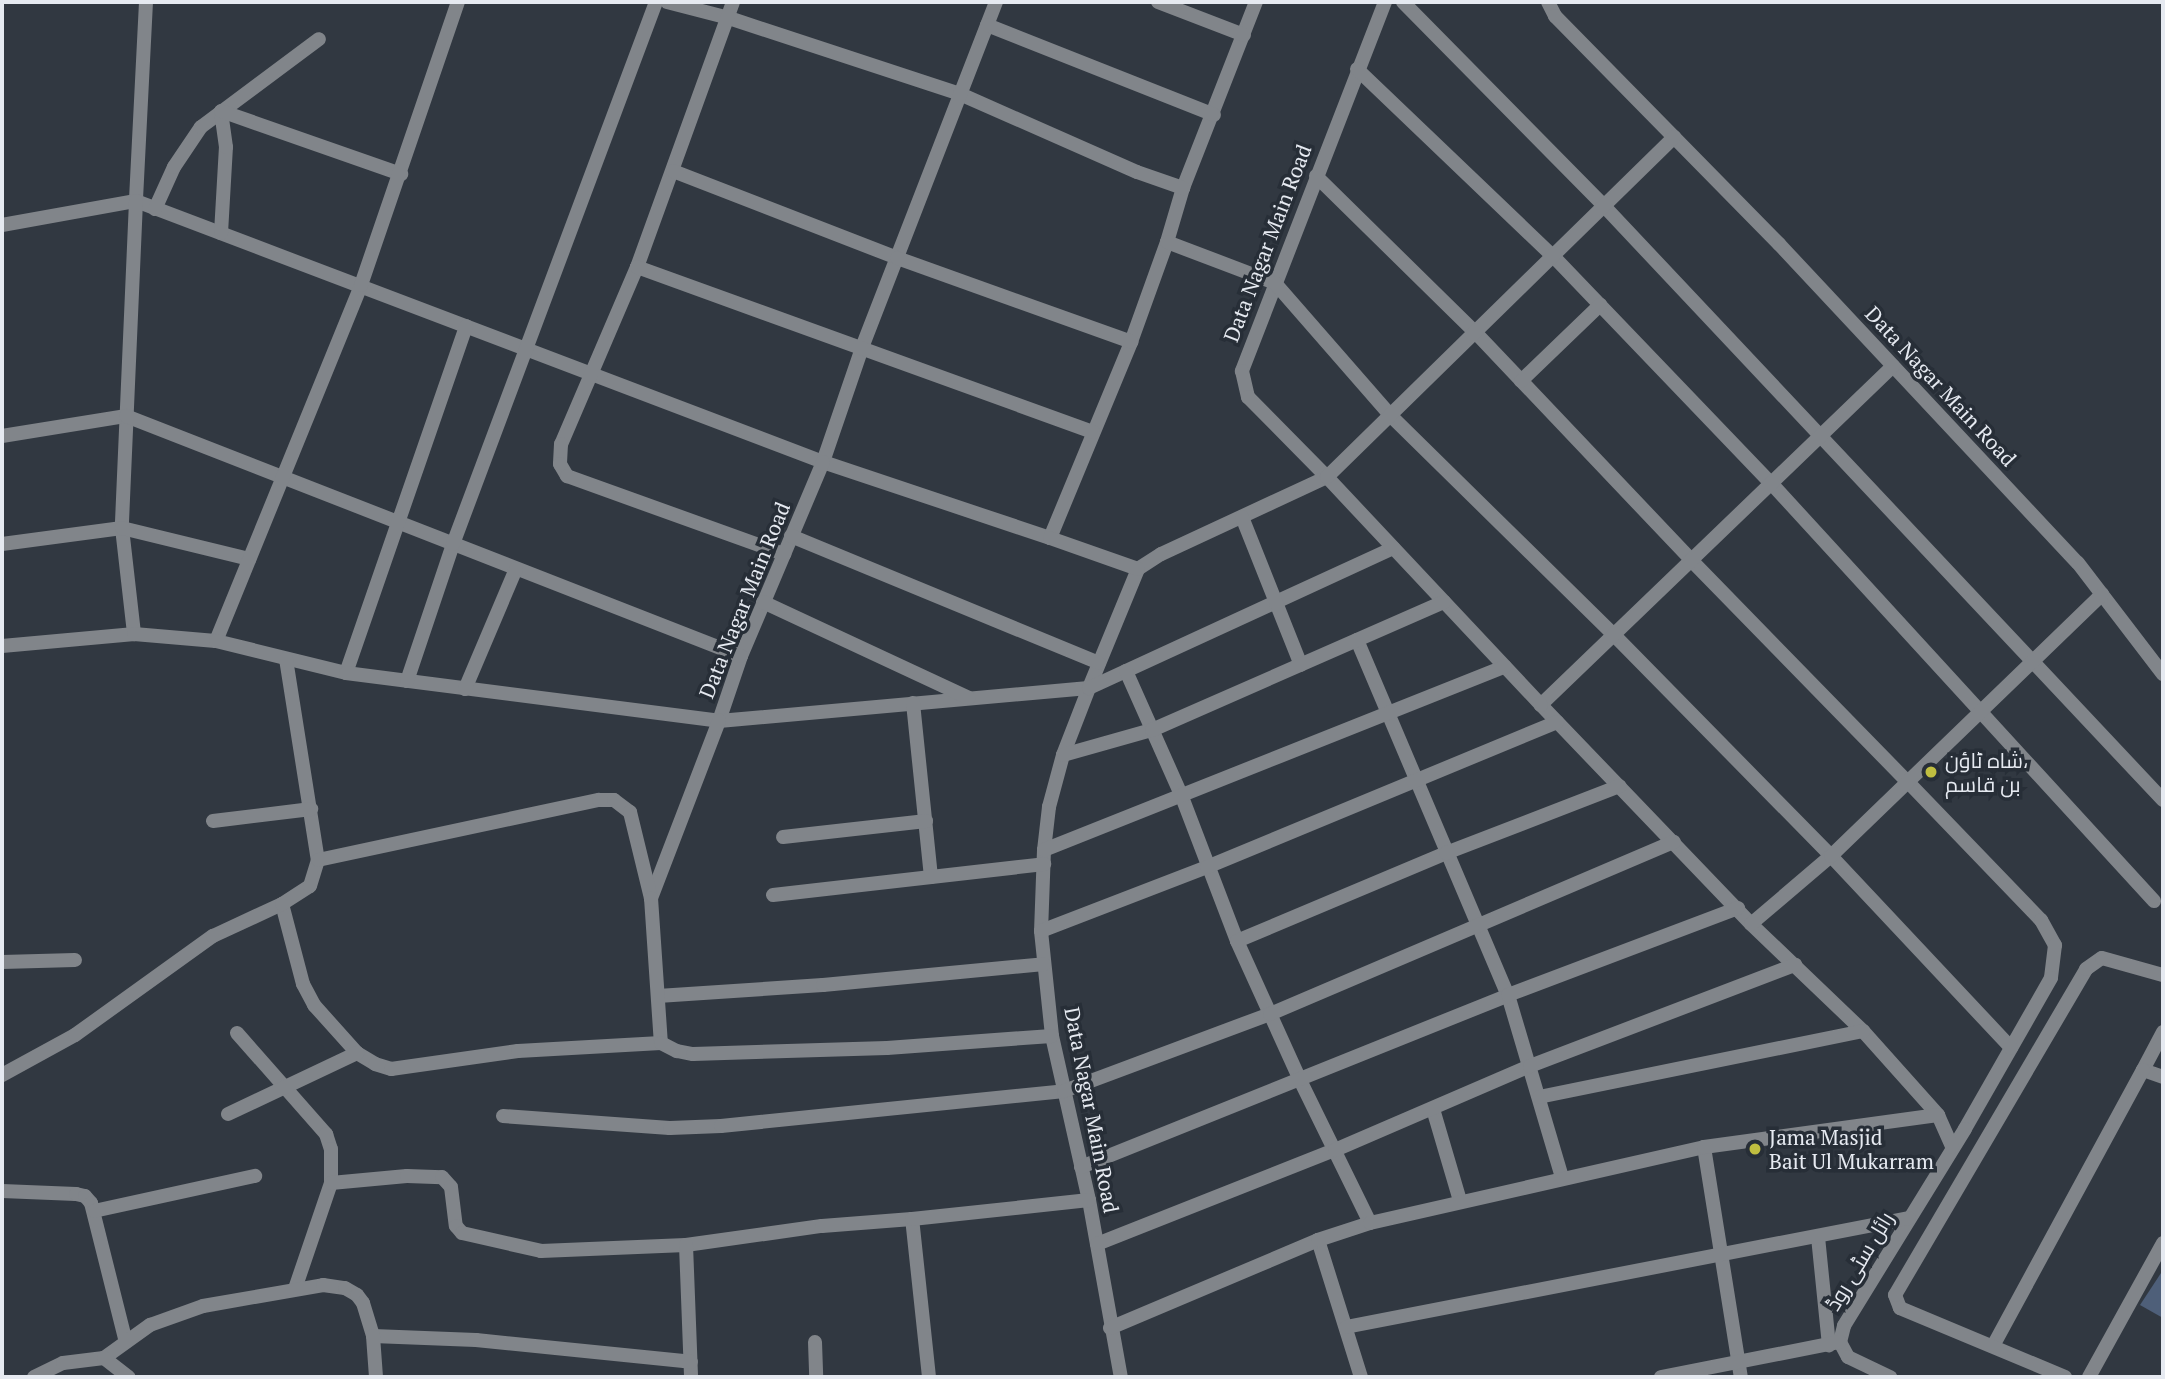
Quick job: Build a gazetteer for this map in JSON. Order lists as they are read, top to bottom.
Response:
{
  "streets": {
    "street": ["Data Nagar Main Road", "رائل سٹی روڈ"]
  },
  "crossings": [
    ["Data Nagar Main Road", "رائل سٹی روڈ"]
  ],
  "places": ["شاہ ٹاؤن، بن قاسم", "Jama Masjid Bait Ul Mukarram"]
}
